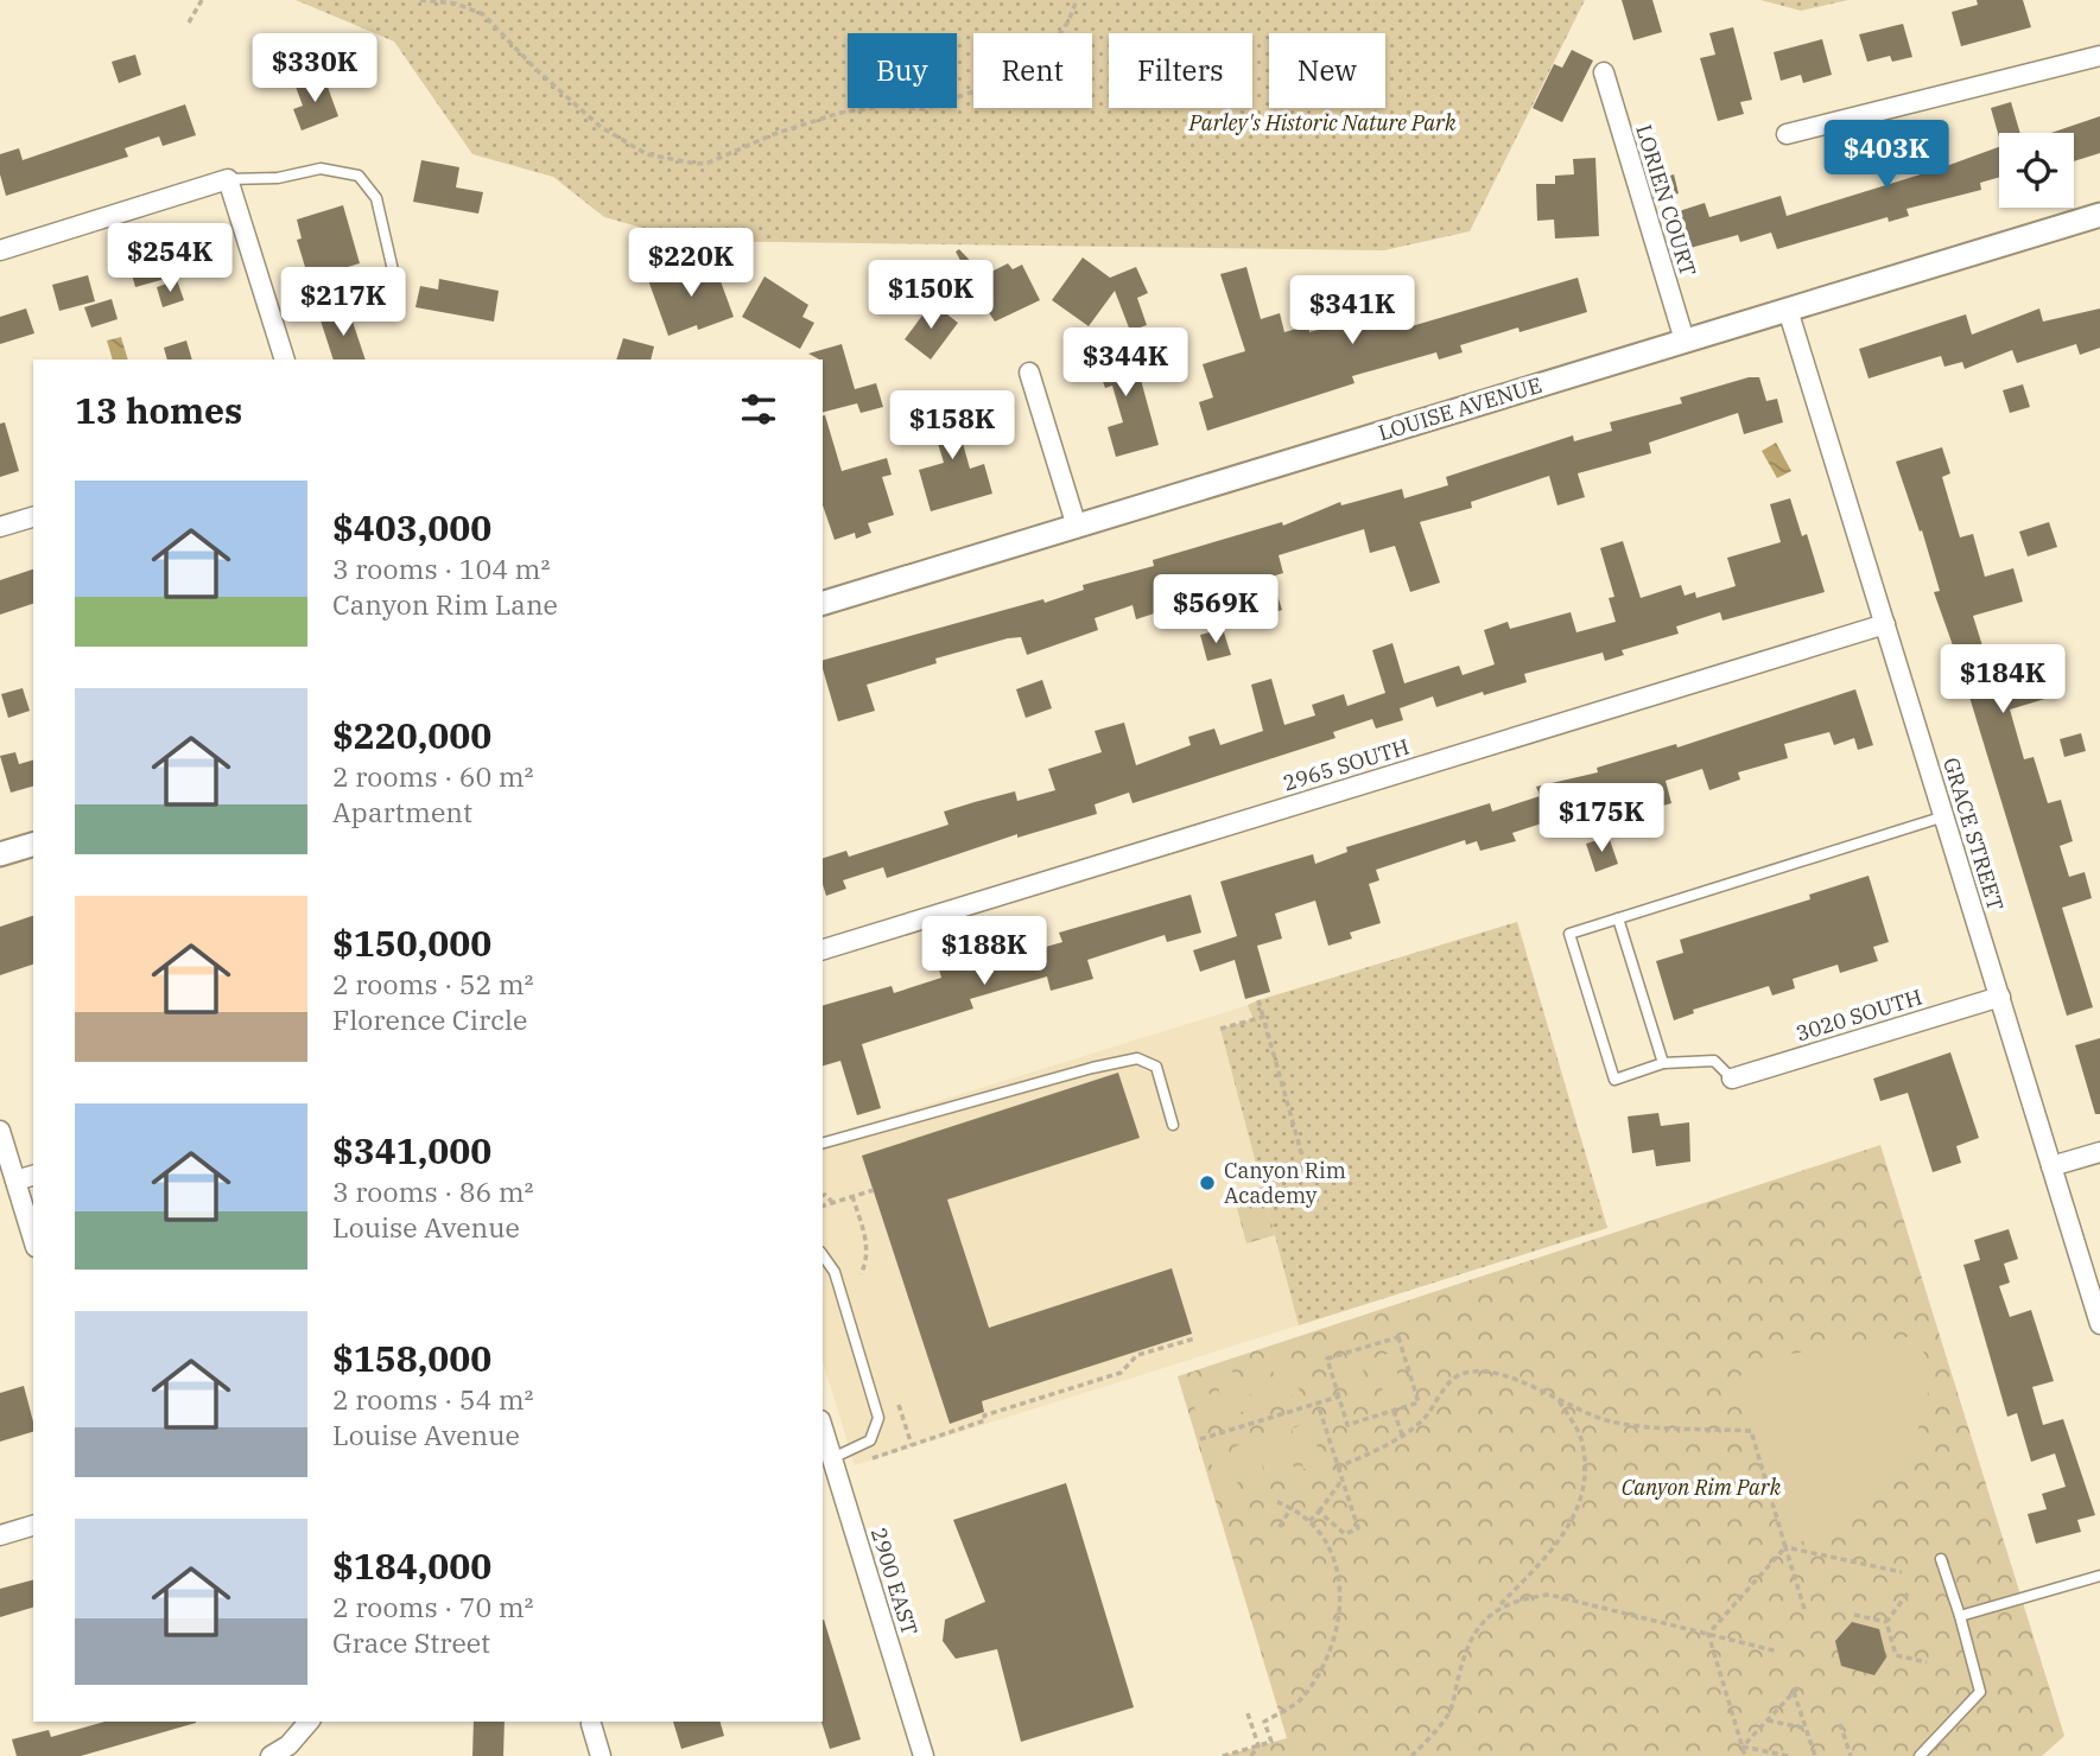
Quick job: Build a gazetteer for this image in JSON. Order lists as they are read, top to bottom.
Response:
{
  "streets": {
    "street": [
      "LORIEN COURT",
      "LOUISE AVENUE",
      "2965 SOUTH",
      "GRACE STREET",
      "3020 SOUTH",
      "2900 EAST"
    ]
  },
  "crossings": [
    ["LORIEN COURT", "LOUISE AVENUE"],
    ["LOUISE AVENUE", "GRACE STREET"],
    ["2965 SOUTH", "GRACE STREET"],
    ["GRACE STREET", "3020 SOUTH"]
  ],
  "parks": ["Parley's Historic Nature Park", "Canyon Rim Park"],
  "places": ["Canyon Rim Academy"],
  "page": {
    "price": [
      "$330K",
      "$403K",
      "$254K",
      "$220K",
      "$150K",
      "$217K",
      "$341K",
      "$344K",
      "$158K",
      "$569K",
      "$184K",
      "$175K",
      "$188K"
    ],
    "chip": [
      "Buy",
      "Rent",
      "Filters",
      "New"
    ],
    "heading": "13 homes",
    "list": [
      {
        "name": "$403,000",
        "note": "3 rooms · 104 m² · Canyon Rim Lane"
      },
      {
        "name": "$220,000",
        "note": "2 rooms · 60 m² · Apartment"
      },
      {
        "name": "$150,000",
        "note": "2 rooms · 52 m² · Florence Circle"
      },
      {
        "name": "$341,000",
        "note": "3 rooms · 86 m² · Louise Avenue"
      },
      {
        "name": "$158,000",
        "note": "2 rooms · 54 m² · Louise Avenue"
      },
      {
        "name": "$184,000",
        "note": "2 rooms · 70 m² · Grace Street"
      }
    ]
  }
}
